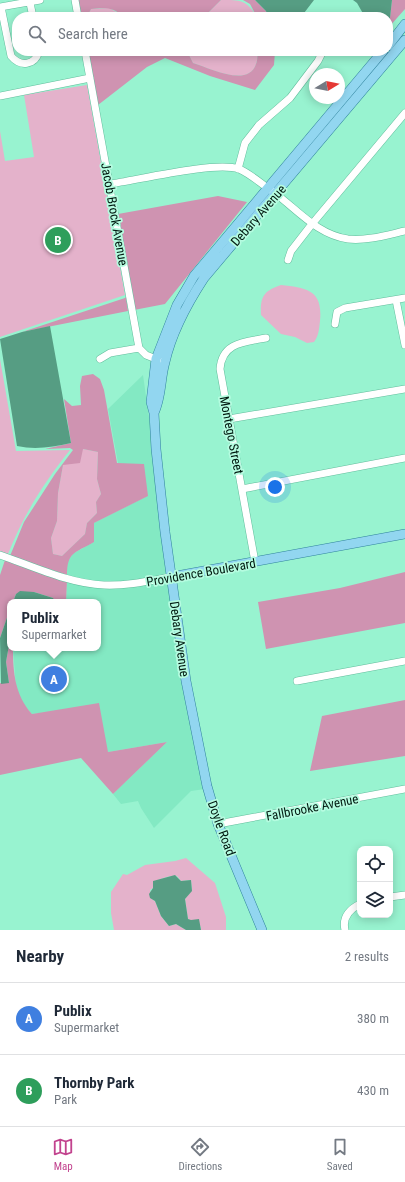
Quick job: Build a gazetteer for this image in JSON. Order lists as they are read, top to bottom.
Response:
{
  "streets": {
    "main road": ["Debary Avenue", "Providence Boulevard", "Doyle Road"],
    "street": ["Jacob Brock Avenue", "Montego Street", "Fallbrooke Avenue"]
  },
  "crossings": [
    ["Debary Avenue", "Providence Boulevard"],
    ["Debary Avenue", "Doyle Road"],
    ["Montego Street", "Providence Boulevard"],
    ["Fallbrooke Avenue", "Doyle Road"]
  ],
  "north": "right",
  "page": {
    "search": "Search here",
    "pins": ["B", "A"],
    "popup": ["Publix", "Supermarket"],
    "heading": ["Nearby", "2 results"],
    "list": [
      {
        "mark": "A",
        "name": "Publix",
        "note": "Supermarket",
        "value": "380 m"
      },
      {
        "mark": "B",
        "name": "Thornby Park",
        "note": "Park",
        "value": "430 m"
      }
    ],
    "nav": ["Map", "Directions", "Saved"]
  }
}
